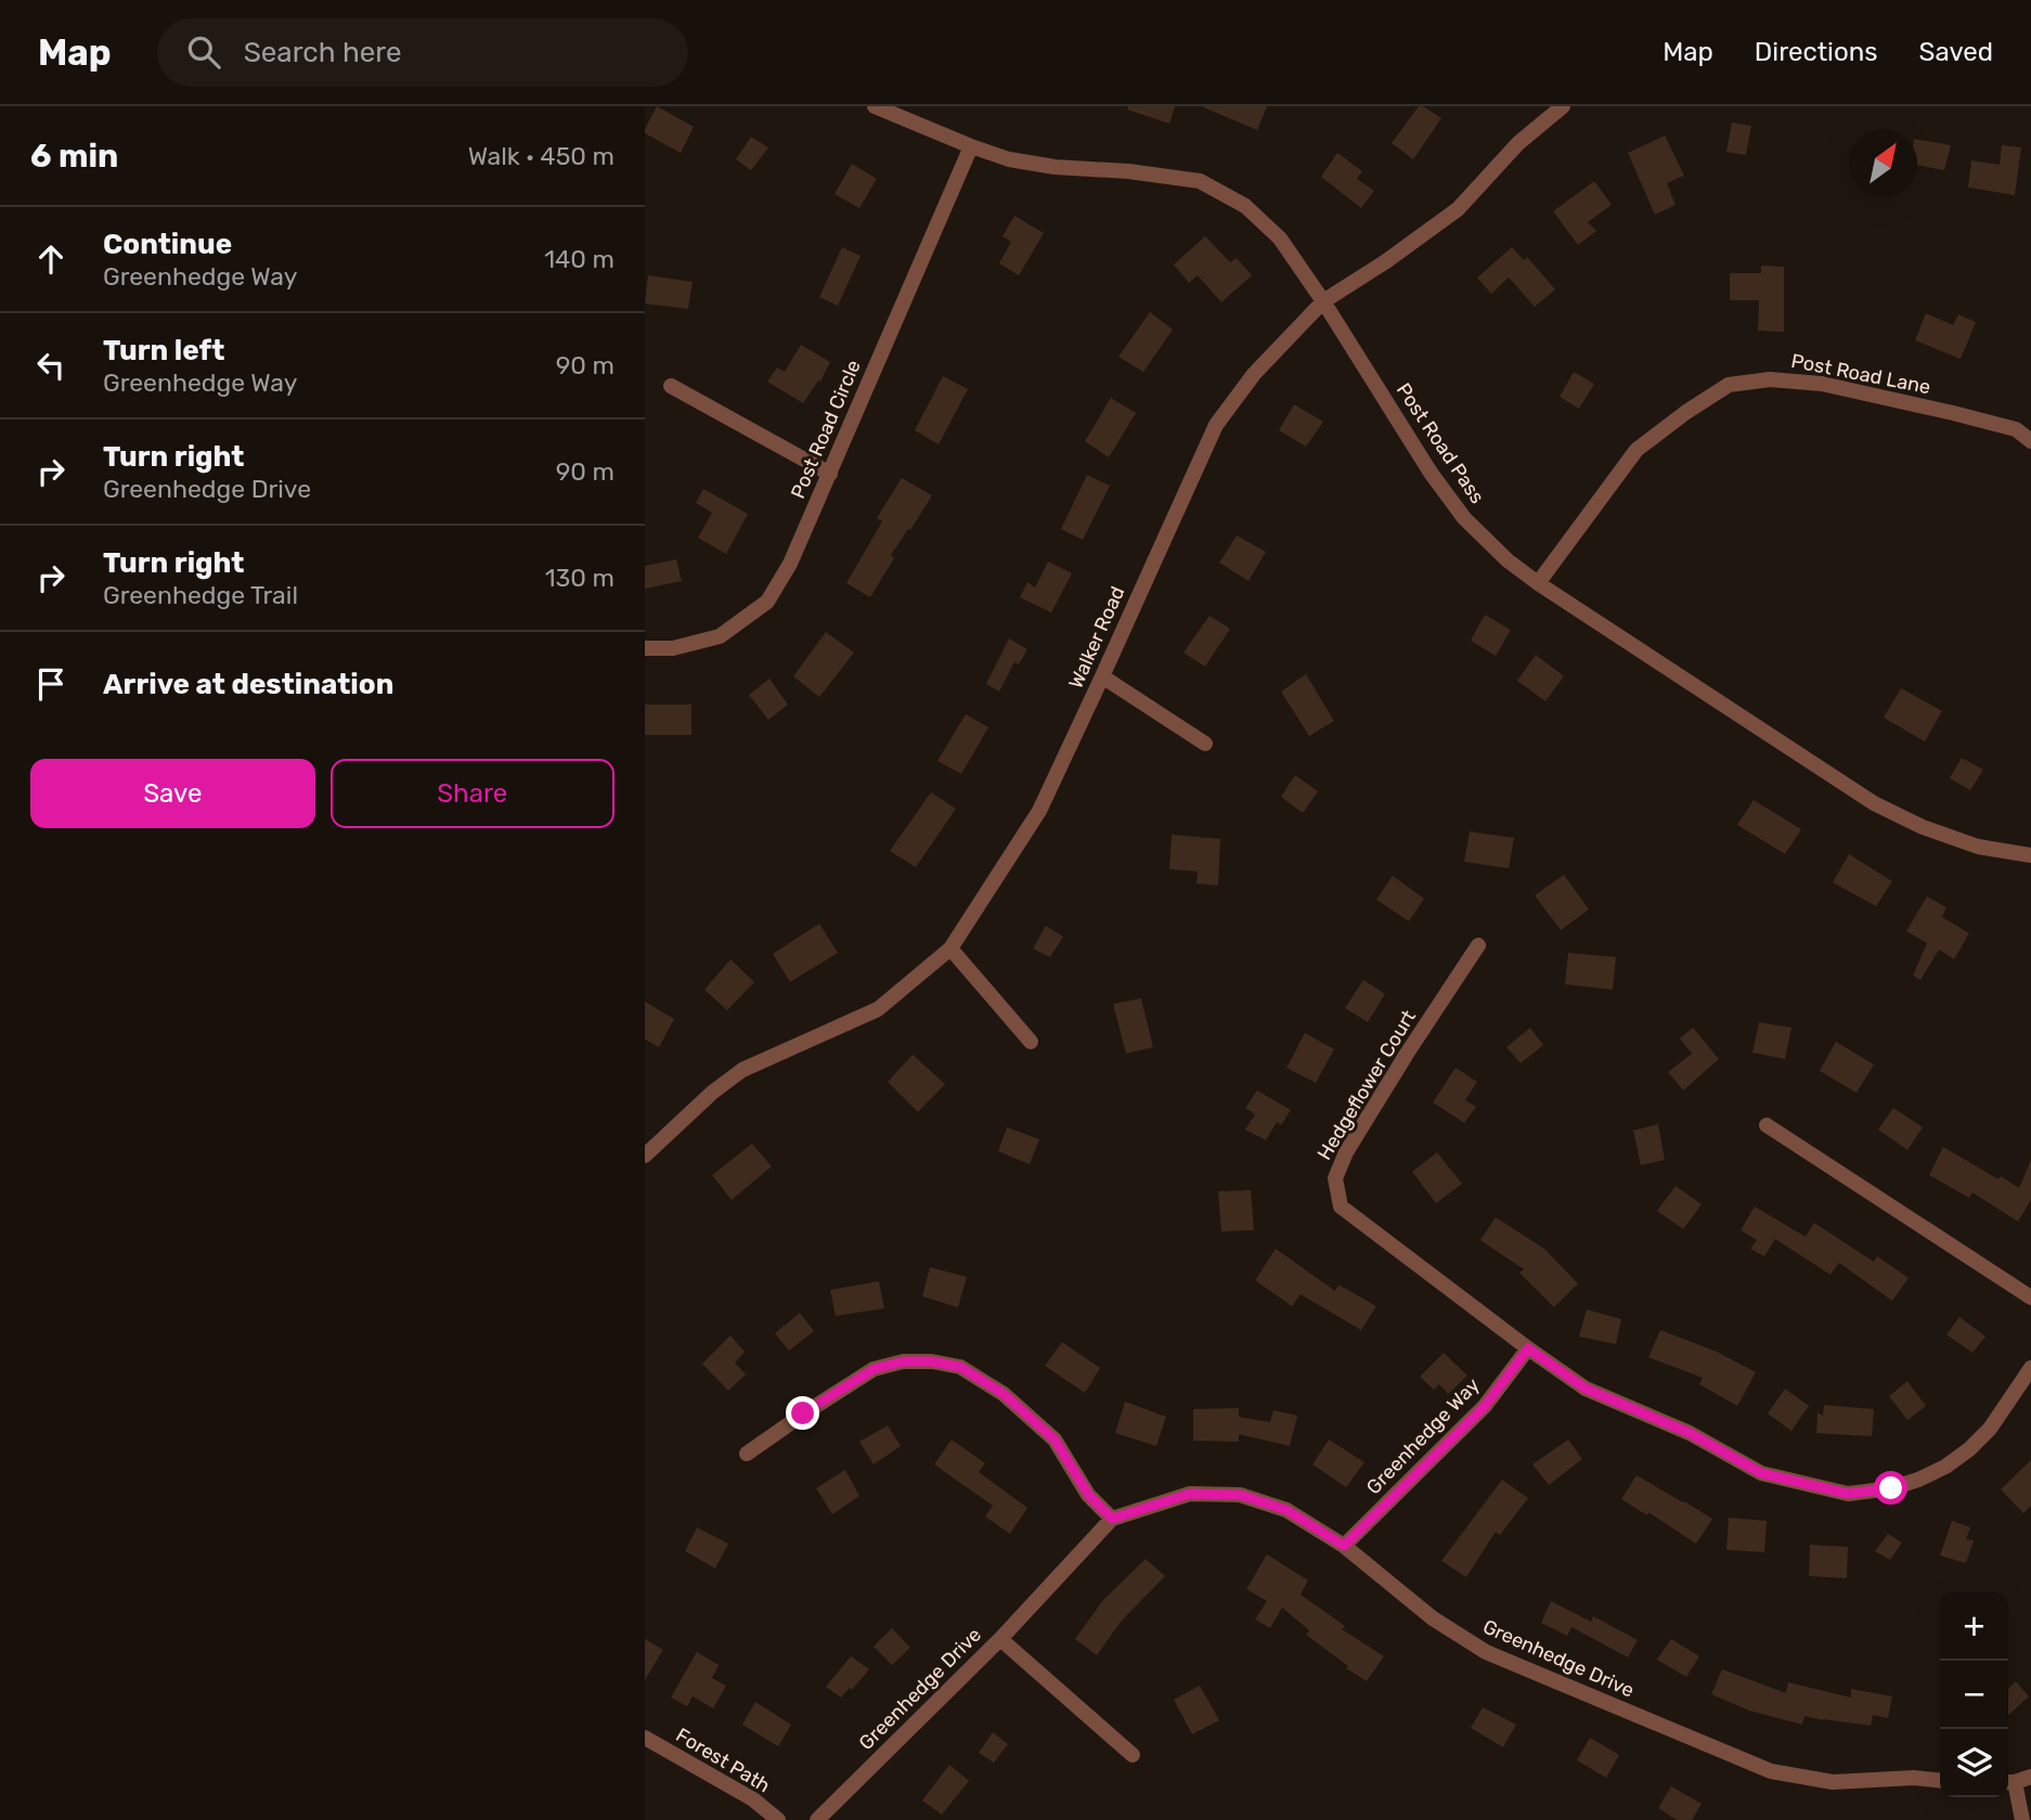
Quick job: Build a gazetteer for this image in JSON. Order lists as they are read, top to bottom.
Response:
{
  "streets": {
    "street": [
      "Post Road Lane",
      "Post Road Circle",
      "Post Road Pass",
      "Walker Road",
      "Hedgeflower Court",
      "Greenhedge Way",
      "Greenhedge Drive",
      "Forest Path"
    ]
  },
  "crossings": [
    ["Post Road Lane", "Post Road Pass"],
    ["Post Road Circle", "Post Road Pass"],
    ["Post Road Pass", "Walker Road"],
    ["Hedgeflower Court", "Greenhedge Way"],
    ["Greenhedge Way", "Greenhedge Drive"]
  ],
  "north": "top right",
  "page": {
    "header": "Map",
    "search": "Search here",
    "nav": ["Map", "Directions", "Saved"],
    "heading": ["6 min", "Walk · 450 m"],
    "list": [
      ["Continue", "Greenhedge Way", "140 m"],
      ["Turn left", "Greenhedge Way", "90 m"],
      ["Turn right", "Greenhedge Drive", "90 m"],
      ["Turn right", "Greenhedge Trail", "130 m"],
      "Arrive at destination"
    ],
    "buttons": ["Save", "Share"],
    "map_buttons": ["+", "−"]
  }
}
